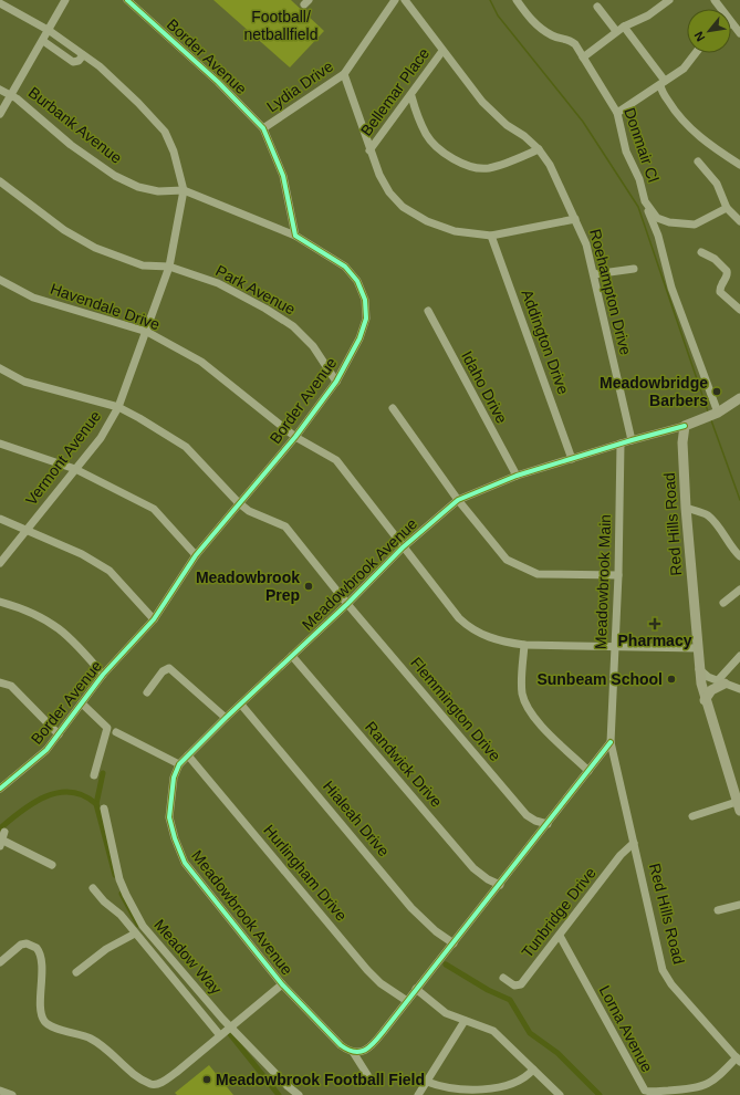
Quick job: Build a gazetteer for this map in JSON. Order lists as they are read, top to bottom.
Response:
{
  "streets": {
    "main road": ["Red Hills Road"],
    "street": [
      "Border Avenue",
      "Lydia Drive",
      "Bellemar Place",
      "Burbank Avenue",
      "Donmair Cl",
      "Park Avenue",
      "Roehampton Drive",
      "Havendale Drive",
      "Addington Drive",
      "Idaho Drive",
      "Vermont Avenue",
      "Meadowbrook Avenue",
      "Meadowbrook Main",
      "Flemmington Drive",
      "Randwick Drive",
      "Hialeah Drive",
      "Hurlingham Drive",
      "Tunbridge Drive",
      "Meadow Way",
      "Lorna Avenue"
    ]
  },
  "crossings": [
    ["Border Avenue", "Lydia Drive"],
    ["Border Avenue", "Park Avenue"],
    ["Border Avenue", "Havendale Drive"],
    ["Border Avenue", "Flemmington Drive"],
    ["Bellemar Place", "Roehampton Drive"],
    ["Burbank Avenue", "Vermont Avenue"],
    ["Park Avenue", "Vermont Avenue"],
    ["Roehampton Drive", "Meadowbrook Avenue"],
    ["Havendale Drive", "Vermont Avenue"],
    ["Havendale Drive", "Red Hills Road"],
    ["Havendale Drive", "Meadowbrook Avenue"],
    ["Havendale Drive", "Meadowbrook Main"],
    ["Addington Drive", "Meadowbrook Avenue"],
    ["Idaho Drive", "Meadowbrook Avenue"],
    ["Vermont Avenue", "Flemmington Drive"],
    ["Red Hills Road", "Meadowbrook Avenue"],
    ["Red Hills Road", "Meadowbrook Main"],
    ["Red Hills Road", "Tunbridge Drive"],
    ["Red Hills Road", "Lorna Avenue"],
    ["Meadowbrook Avenue", "Meadowbrook Main"],
    ["Meadowbrook Avenue", "Flemmington Drive"],
    ["Meadowbrook Avenue", "Randwick Drive"],
    ["Meadowbrook Avenue", "Hialeah Drive"],
    ["Meadowbrook Avenue", "Hurlingham Drive"],
    ["Tunbridge Drive", "Lorna Avenue"]
  ],
  "parks": ["Football/ netballfield"],
  "places": {
    "other": [
      "Meadowbridge Barbers",
      "Meadowbrook Prep",
      "Sunbeam School",
      "Meadowbrook Football Field"
    ],
    "health": ["Pharmacy"]
  },
  "north": "bottom left"
}
